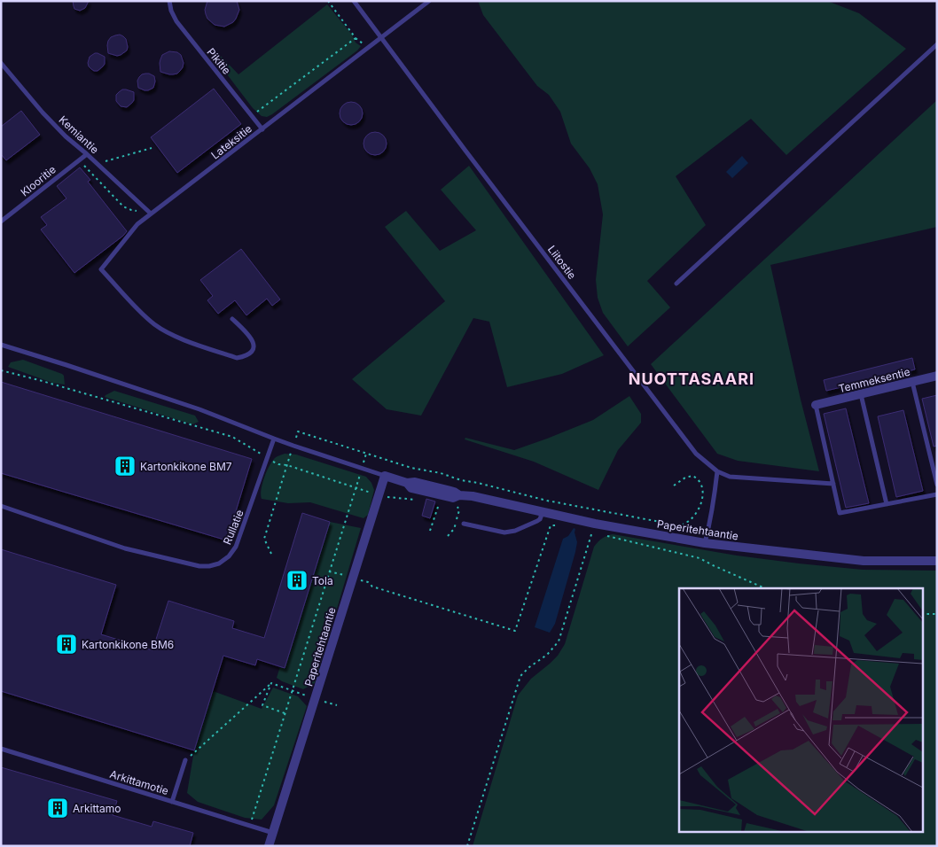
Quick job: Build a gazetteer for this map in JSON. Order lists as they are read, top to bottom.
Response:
{
  "streets": {
    "street": ["Temmeksentie", "Paperitehtaantie"],
    "lane": [
      "Pikitie",
      "Kemiantie",
      "Lateksitie",
      "Klooritie",
      "Liitostie",
      "Rullatie",
      "Arkittamotie"
    ]
  },
  "crossings": [
    ["Pikitie", "Lateksitie"],
    ["Kemiantie", "Lateksitie"],
    ["Kemiantie", "Klooritie"],
    ["Lateksitie", "Liitostie"],
    ["Paperitehtaantie", "Arkittamotie"]
  ],
  "districts": ["NUOTTASAARI"],
  "places": {
    "building": [
      "Kartonkikone BM7",
      "Tola",
      "Kartonkikone BM6",
      "Arkittamo"
    ]
  }
}
